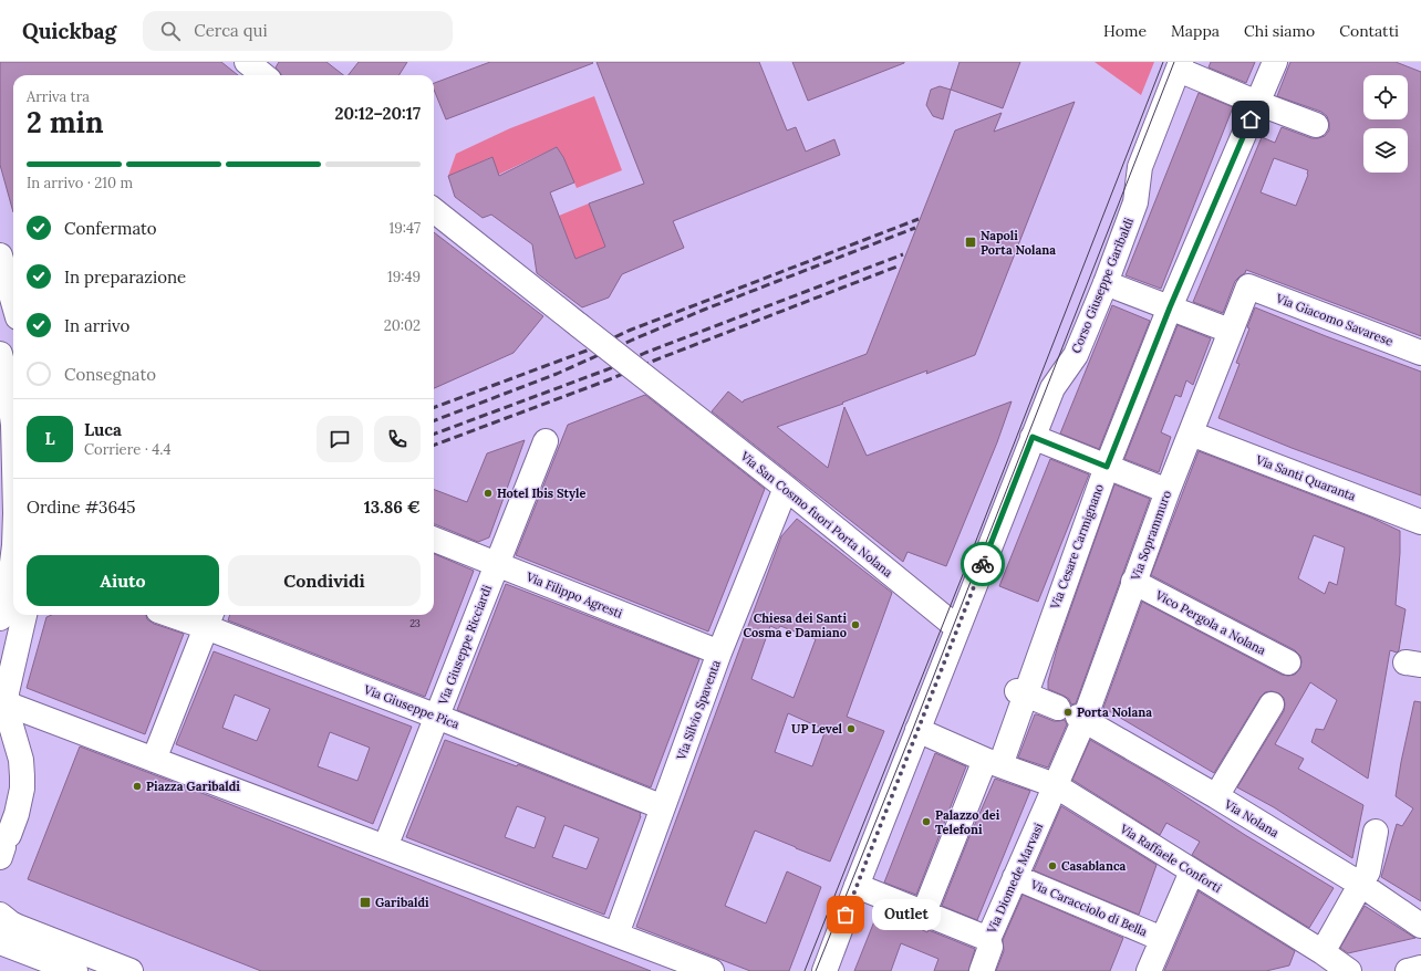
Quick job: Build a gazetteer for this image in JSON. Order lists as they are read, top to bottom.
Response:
{
  "streets": {
    "street": [
      "Corso Giuseppe Garibaldi",
      "Via Giacomo Savarese",
      "Via Santi Quaranta",
      "Via San Cosmo fuori Porta Nolana",
      "Via Soprammuro",
      "Via Cesare Carmignano",
      "Via Filippo Agresti",
      "Vico Pergola a Nolana",
      "Via Giuseppe Ricciardi",
      "Via Giuseppe Pica",
      "Via Silvio Spaventa",
      "Via Nolana",
      "Via Raffaele Conforti",
      "Via Diomede Marvasi",
      "Via Caracciolo di Bella"
    ]
  },
  "crossings": [
    ["Corso Giuseppe Garibaldi", "Via San Cosmo fuori Porta Nolana"],
    ["Corso Giuseppe Garibaldi", "Via Raffaele Conforti"],
    ["Via Giacomo Savarese", "Via Soprammuro"],
    ["Via Santi Quaranta", "Via Soprammuro"],
    ["Via San Cosmo fuori Porta Nolana", "Via Silvio Spaventa"],
    ["Via Soprammuro", "Vico Pergola a Nolana"],
    ["Via Soprammuro", "Via Nolana"],
    ["Via Soprammuro", "Via Raffaele Conforti"],
    ["Via Soprammuro", "Via Diomede Marvasi"],
    ["Via Cesare Carmignano", "Via Nolana"],
    ["Via Cesare Carmignano", "Via Raffaele Conforti"],
    ["Via Filippo Agresti", "Via Giuseppe Ricciardi"],
    ["Via Filippo Agresti", "Via Silvio Spaventa"],
    ["Via Giuseppe Ricciardi", "Via Giuseppe Pica"],
    ["Via Giuseppe Pica", "Via Silvio Spaventa"],
    ["Via Raffaele Conforti", "Via Diomede Marvasi"],
    ["Via Diomede Marvasi", "Via Caracciolo di Bella"]
  ],
  "places": {
    "transit": ["Napoli Porta Nolana", "Garibaldi"],
    "other": [
      "Hotel Ibis Style",
      "Chiesa dei Santi Cosma e Damiano",
      "Porta Nolana",
      "UP Level",
      "Piazza Garibaldi",
      "Palazzo dei Telefoni",
      "Casablanca",
      "Outlet"
    ]
  },
  "house_numbers": ["23"],
  "page": {
    "header": "Quickbag",
    "search": "Cerca qui",
    "nav": [
      "Home",
      "Mappa",
      "Chi siamo",
      "Contatti"
    ],
    "heading": ["2 min", "Arriva tra", "20:12–20:17"],
    "panel": [
      "Luca",
      "Corriere · 4.4",
      "Ordine #3645",
      "13.86 €"
    ],
    "bar": "In arrivo · 210 m",
    "list": [
      ["Confermato", "19:47"],
      ["In preparazione", "19:49"],
      ["In arrivo", "20:02"],
      "Consegnato"
    ],
    "round": "L",
    "buttons": ["Aiuto", "Condividi"],
    "bubble": "Outlet"
  }
}
